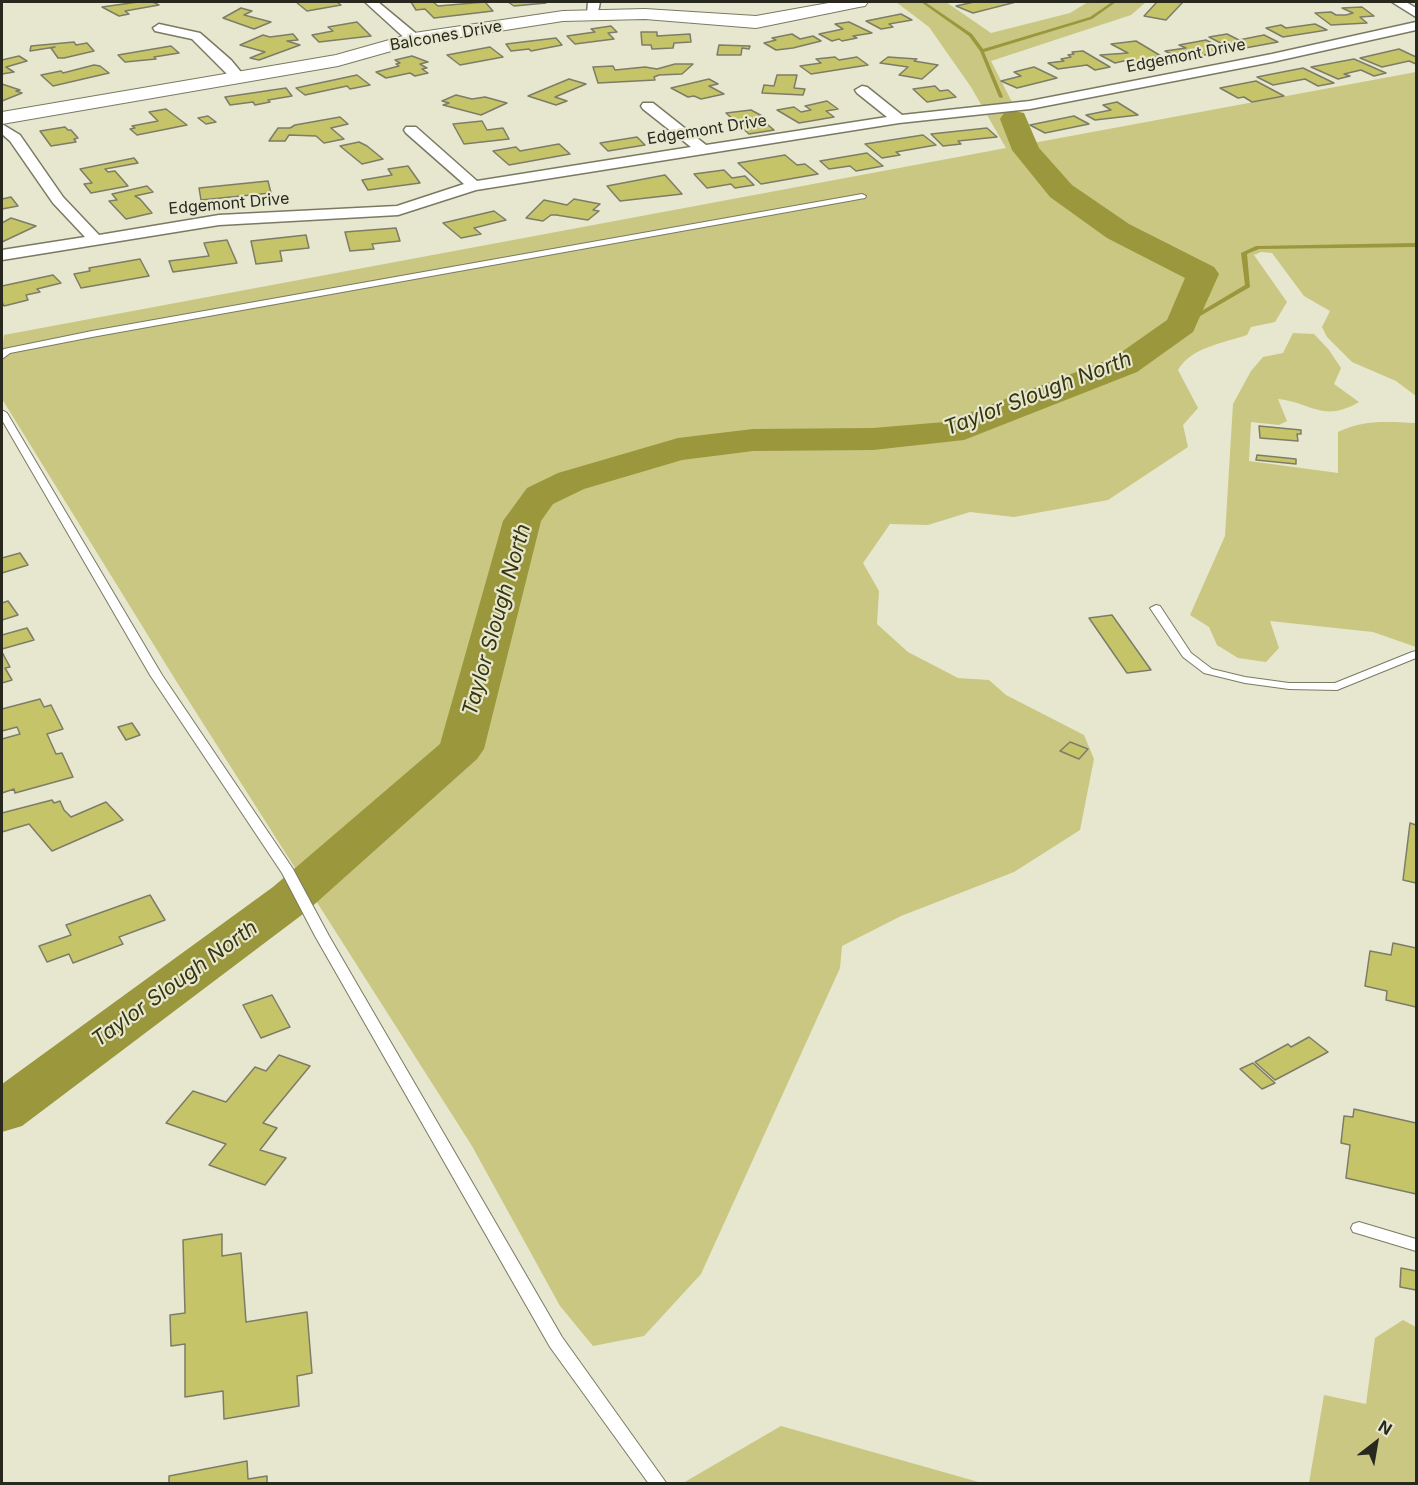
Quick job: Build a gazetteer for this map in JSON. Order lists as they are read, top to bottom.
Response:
{
  "streets": {
    "street": ["Balcones Drive", "Edgemont Drive"]
  },
  "water": ["Taylor Slough North"],
  "north": "top right"
}
